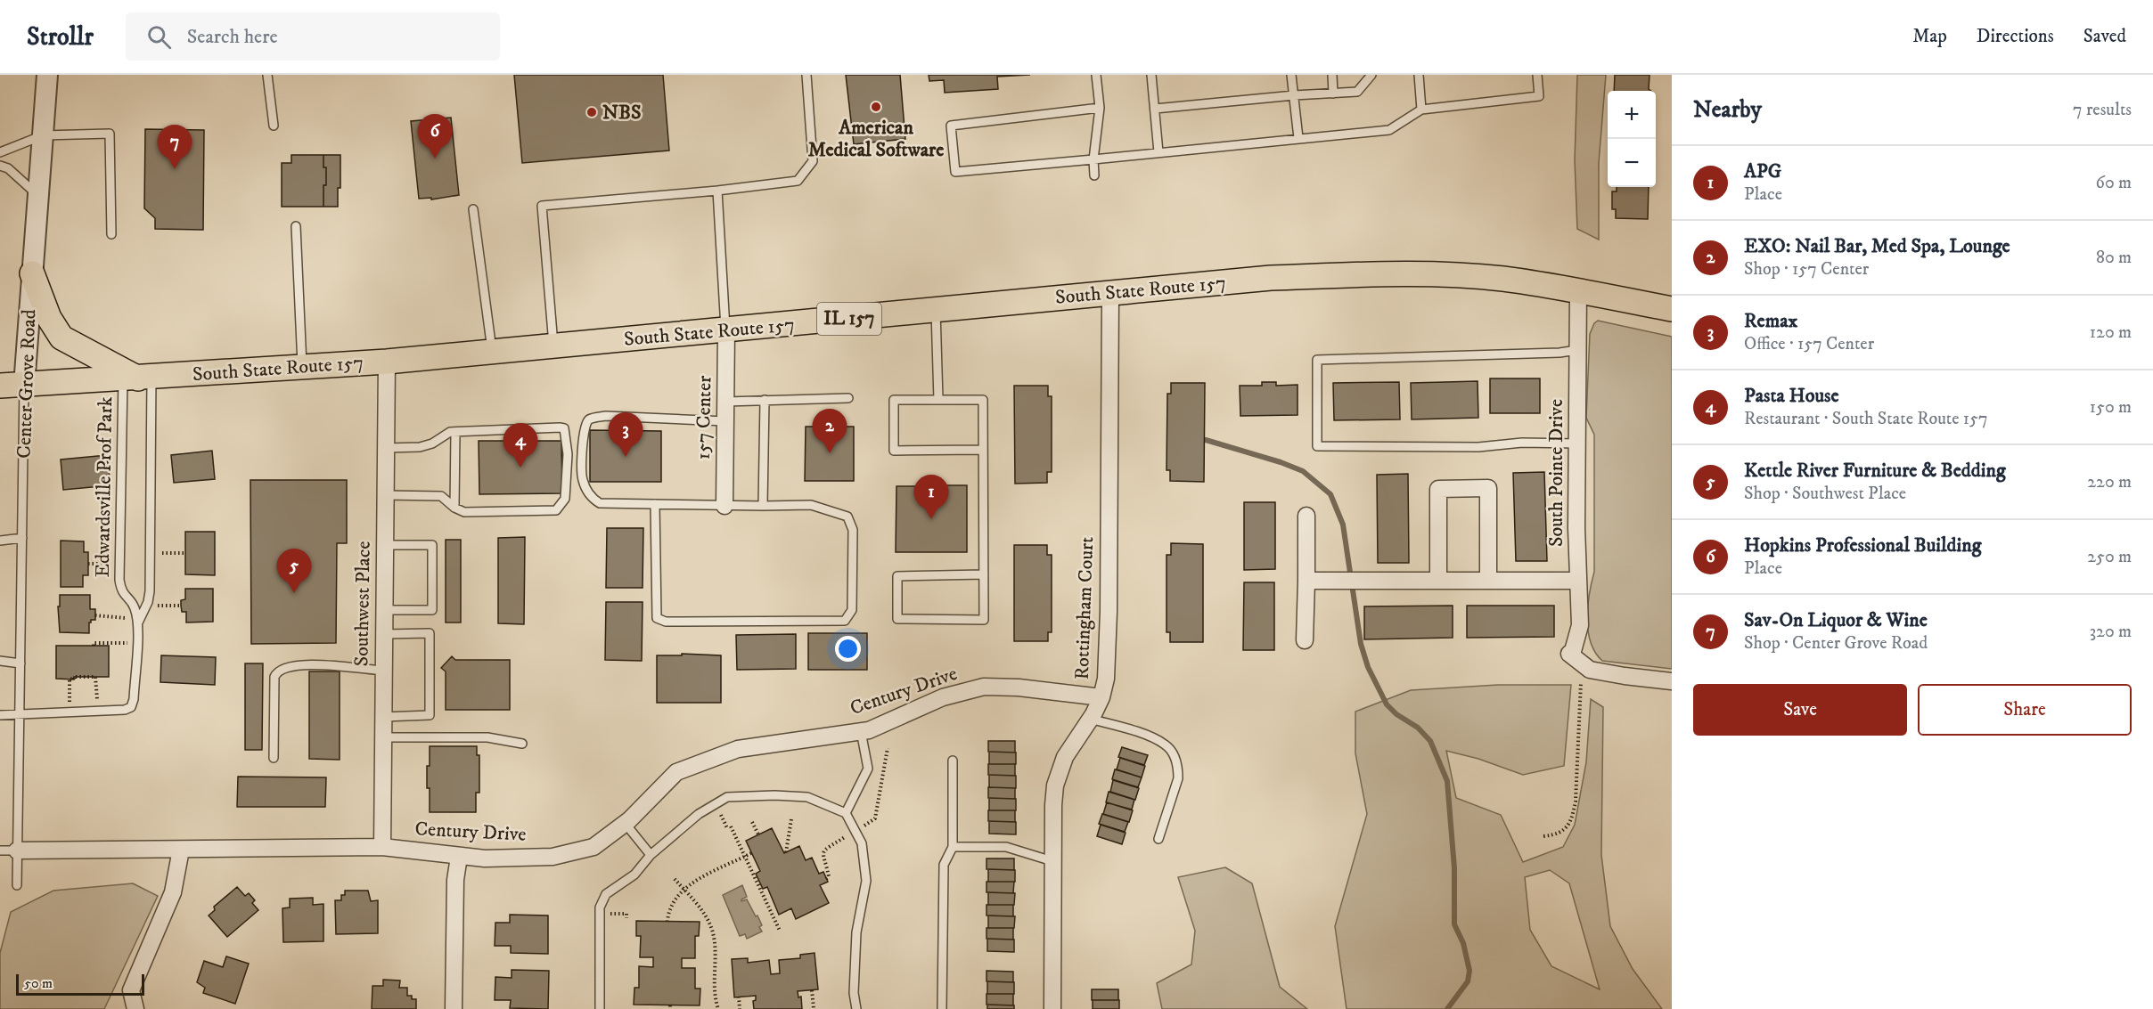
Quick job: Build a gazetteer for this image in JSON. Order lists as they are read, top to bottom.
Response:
{
  "streets": {
    "main road": ["South State Route 157", "IL 157"],
    "street": [
      "Center Grove Road",
      "157 Center",
      "South Pointe Drive",
      "Southwest Place",
      "Rottingham Court",
      "Century Drive"
    ],
    "lane": ["Edwardsville Prof Park"]
  },
  "crossings": [
    ["South State Route 157", "Center Grove Road"],
    ["South State Route 157", "157 Center"],
    ["South State Route 157", "South Pointe Drive"],
    ["South State Route 157", "Edwardsville Prof Park"],
    ["South State Route 157", "Southwest Place"],
    ["South State Route 157", "Rottingham Court"],
    ["Center Grove Road", "Century Drive"],
    ["Southwest Place", "Century Drive"],
    ["Rottingham Court", "Century Drive"]
  ],
  "places": ["American Medical Software", "NBS"],
  "scale_bar": "50 m",
  "page": {
    "header": "Strollr",
    "search": "Search here",
    "nav": ["Map", "Directions", "Saved"],
    "heading": ["Nearby", "7 results"],
    "map_buttons": ["+", "−"],
    "pins": [
      "6",
      "7",
      "2",
      "3",
      "4",
      "1",
      "5"
    ],
    "list": [
      {
        "mark": "1",
        "name": "APG",
        "note": "Place",
        "value": "60 m"
      },
      {
        "mark": "2",
        "name": "EXO: Nail Bar, Med Spa, Lounge",
        "note": "Shop · 157 Center",
        "value": "80 m"
      },
      {
        "mark": "3",
        "name": "Remax",
        "note": "Office · 157 Center",
        "value": "120 m"
      },
      {
        "mark": "4",
        "name": "Pasta House",
        "note": "Restaurant · South State Route 157",
        "value": "150 m"
      },
      {
        "mark": "5",
        "name": "Kettle River Furniture & Bedding",
        "note": "Shop · Southwest Place",
        "value": "220 m"
      },
      {
        "mark": "6",
        "name": "Hopkins Professional Building",
        "note": "Place",
        "value": "250 m"
      },
      {
        "mark": "7",
        "name": "Sav-On Liquor & Wine",
        "note": "Shop · Center Grove Road",
        "value": "320 m"
      }
    ],
    "buttons": ["Save", "Share"],
    "scale": "50 m"
  }
}
